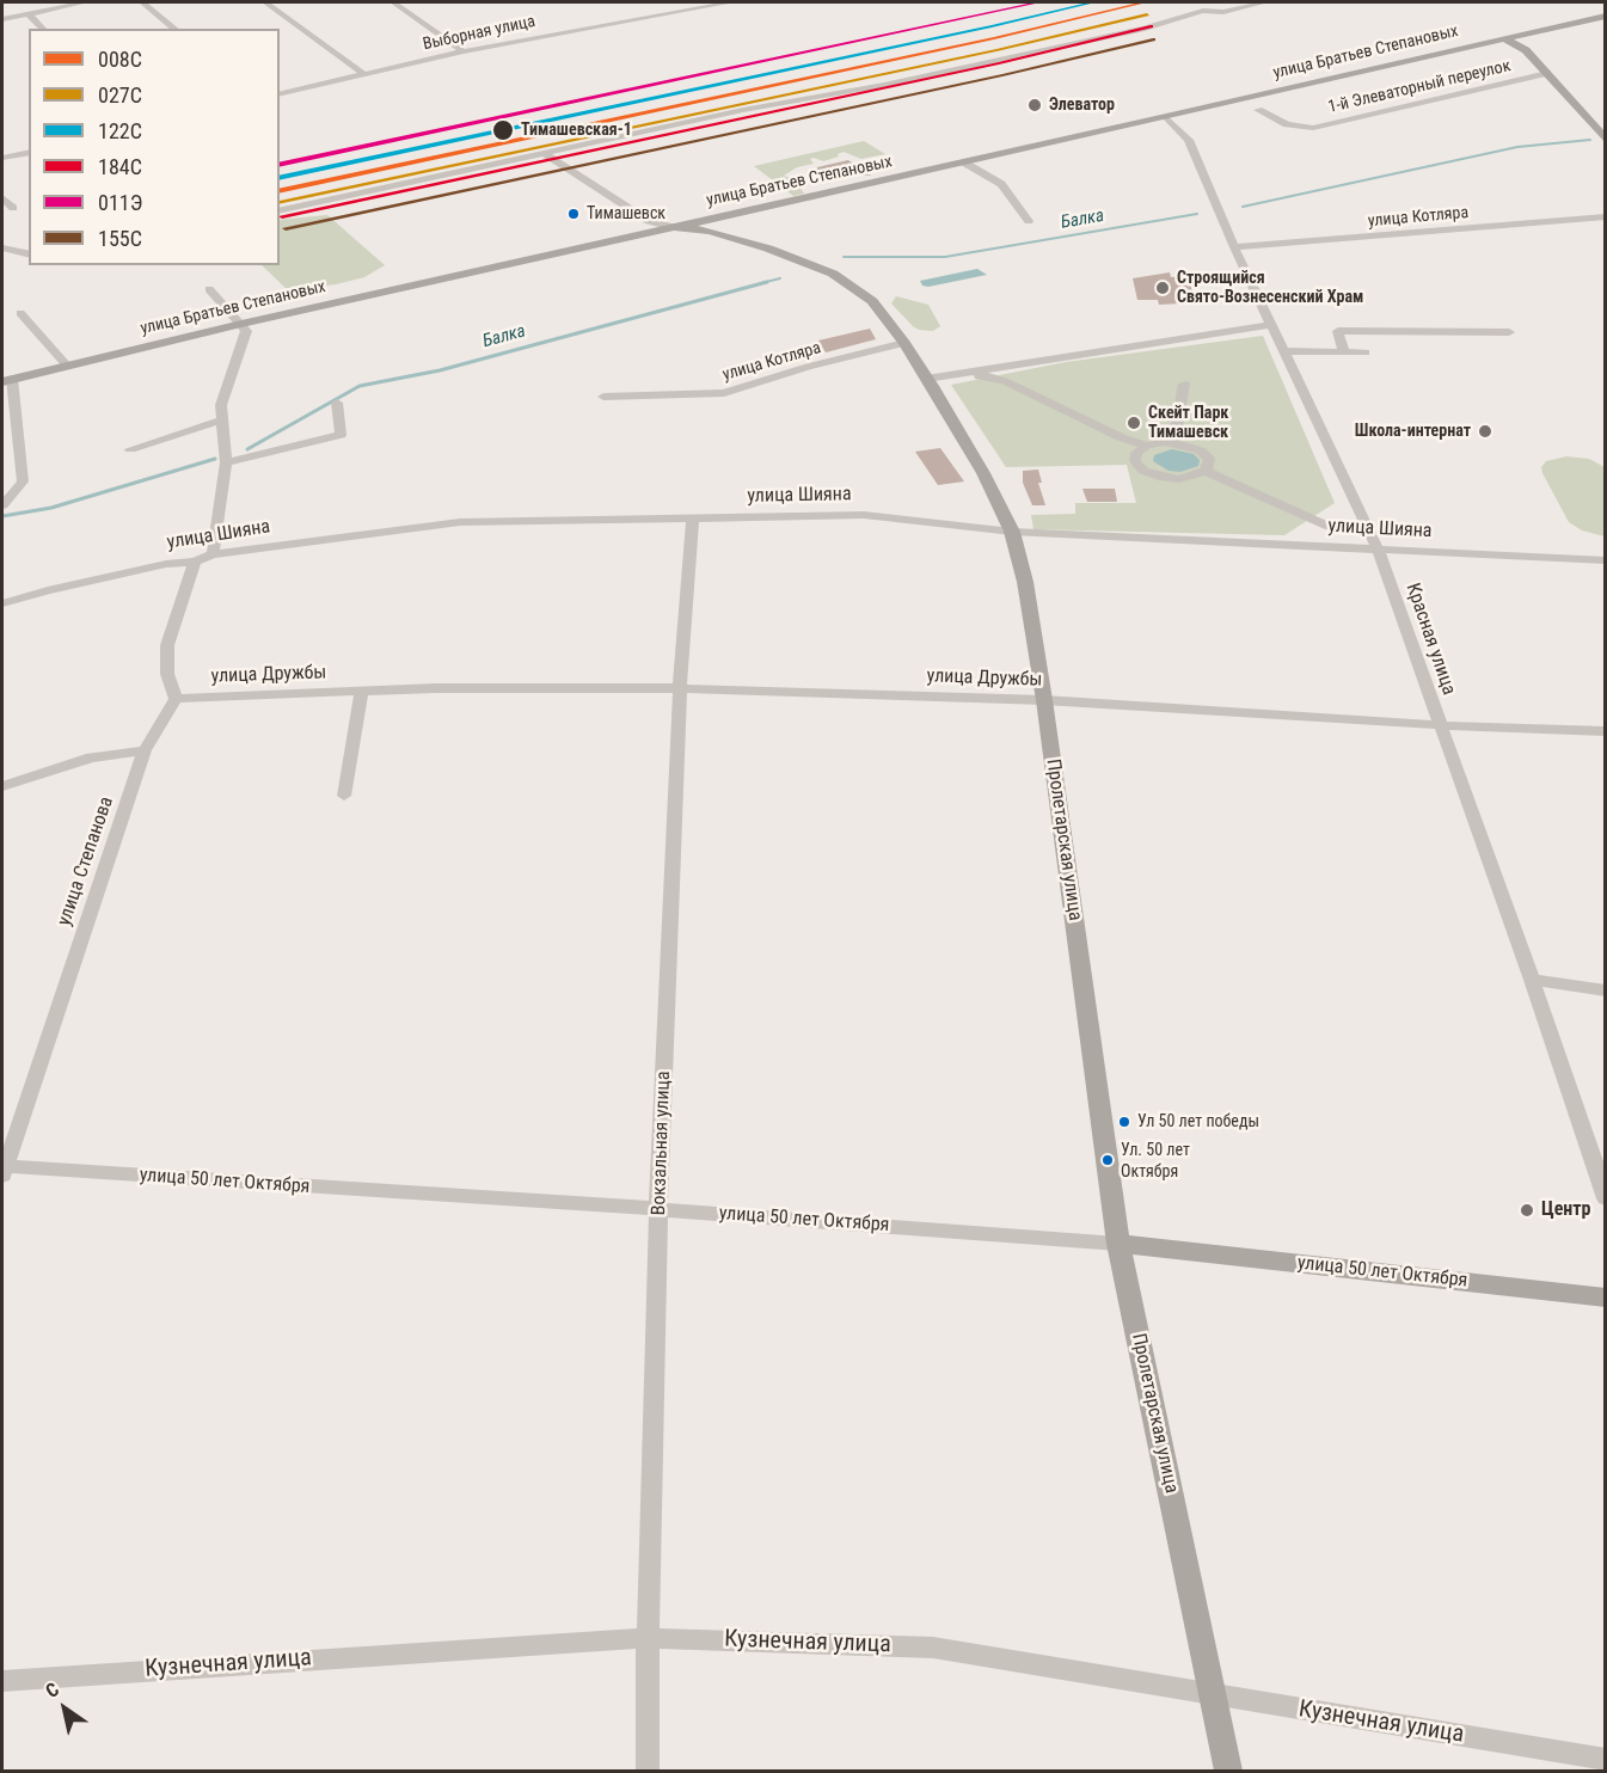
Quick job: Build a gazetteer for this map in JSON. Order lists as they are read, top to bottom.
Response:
{
  "streets": {
    "main road": ["улица Братьев Степановых", "Пролетарская улица", "улица 50 лет Октября"],
    "street": [
      "Выборная улица",
      "1-й Элеваторный переулок",
      "улица Котляра",
      "улица Шияна",
      "Красная улица",
      "улица Дружбы",
      "улица Степанова",
      "Вокзальная улица",
      "Кузнечная улица"
    ]
  },
  "crossings": [
    ["улица Братьев Степановых", "Красная улица"],
    ["улица Братьев Степановых", "Пролетарская улица"],
    ["улица Котляра", "Красная улица"],
    ["улица Котляра", "Пролетарская улица"],
    ["улица Шияна", "Красная улица"],
    ["улица Шияна", "Пролетарская улица"],
    ["улица Шияна", "Вокзальная улица"],
    ["Красная улица", "улица Дружбы"],
    ["улица Дружбы", "Пролетарская улица"],
    ["улица Дружбы", "улица Степанова"],
    ["улица Дружбы", "Вокзальная улица"],
    ["Пролетарская улица", "улица 50 лет Октября"],
    ["Пролетарская улица", "Кузнечная улица"],
    ["улица Степанова", "улица 50 лет Октября"],
    ["Вокзальная улица", "улица 50 лет Октября"],
    ["Вокзальная улица", "Кузнечная улица"]
  ],
  "water": ["Балка"],
  "places": [
    "Элеватор",
    "Тимашевская-1",
    "Тимашевск",
    "Строящийся Свято-Вознесенский Храм",
    "Скейт Парк Тимашевск",
    "Школа-интернат",
    "Ул 50 лет победы",
    "Ул. 50 лет Октября",
    "Центр"
  ],
  "lines": [
    "transit line 008С",
    "transit line 122С",
    "transit line 011Э",
    "transit line 027С",
    "transit line 184С",
    "transit line 155С"
  ],
  "legend": [
    "008С",
    "027С",
    "122С",
    "184С",
    "011Э",
    "155С"
  ],
  "north": "top left"
}
